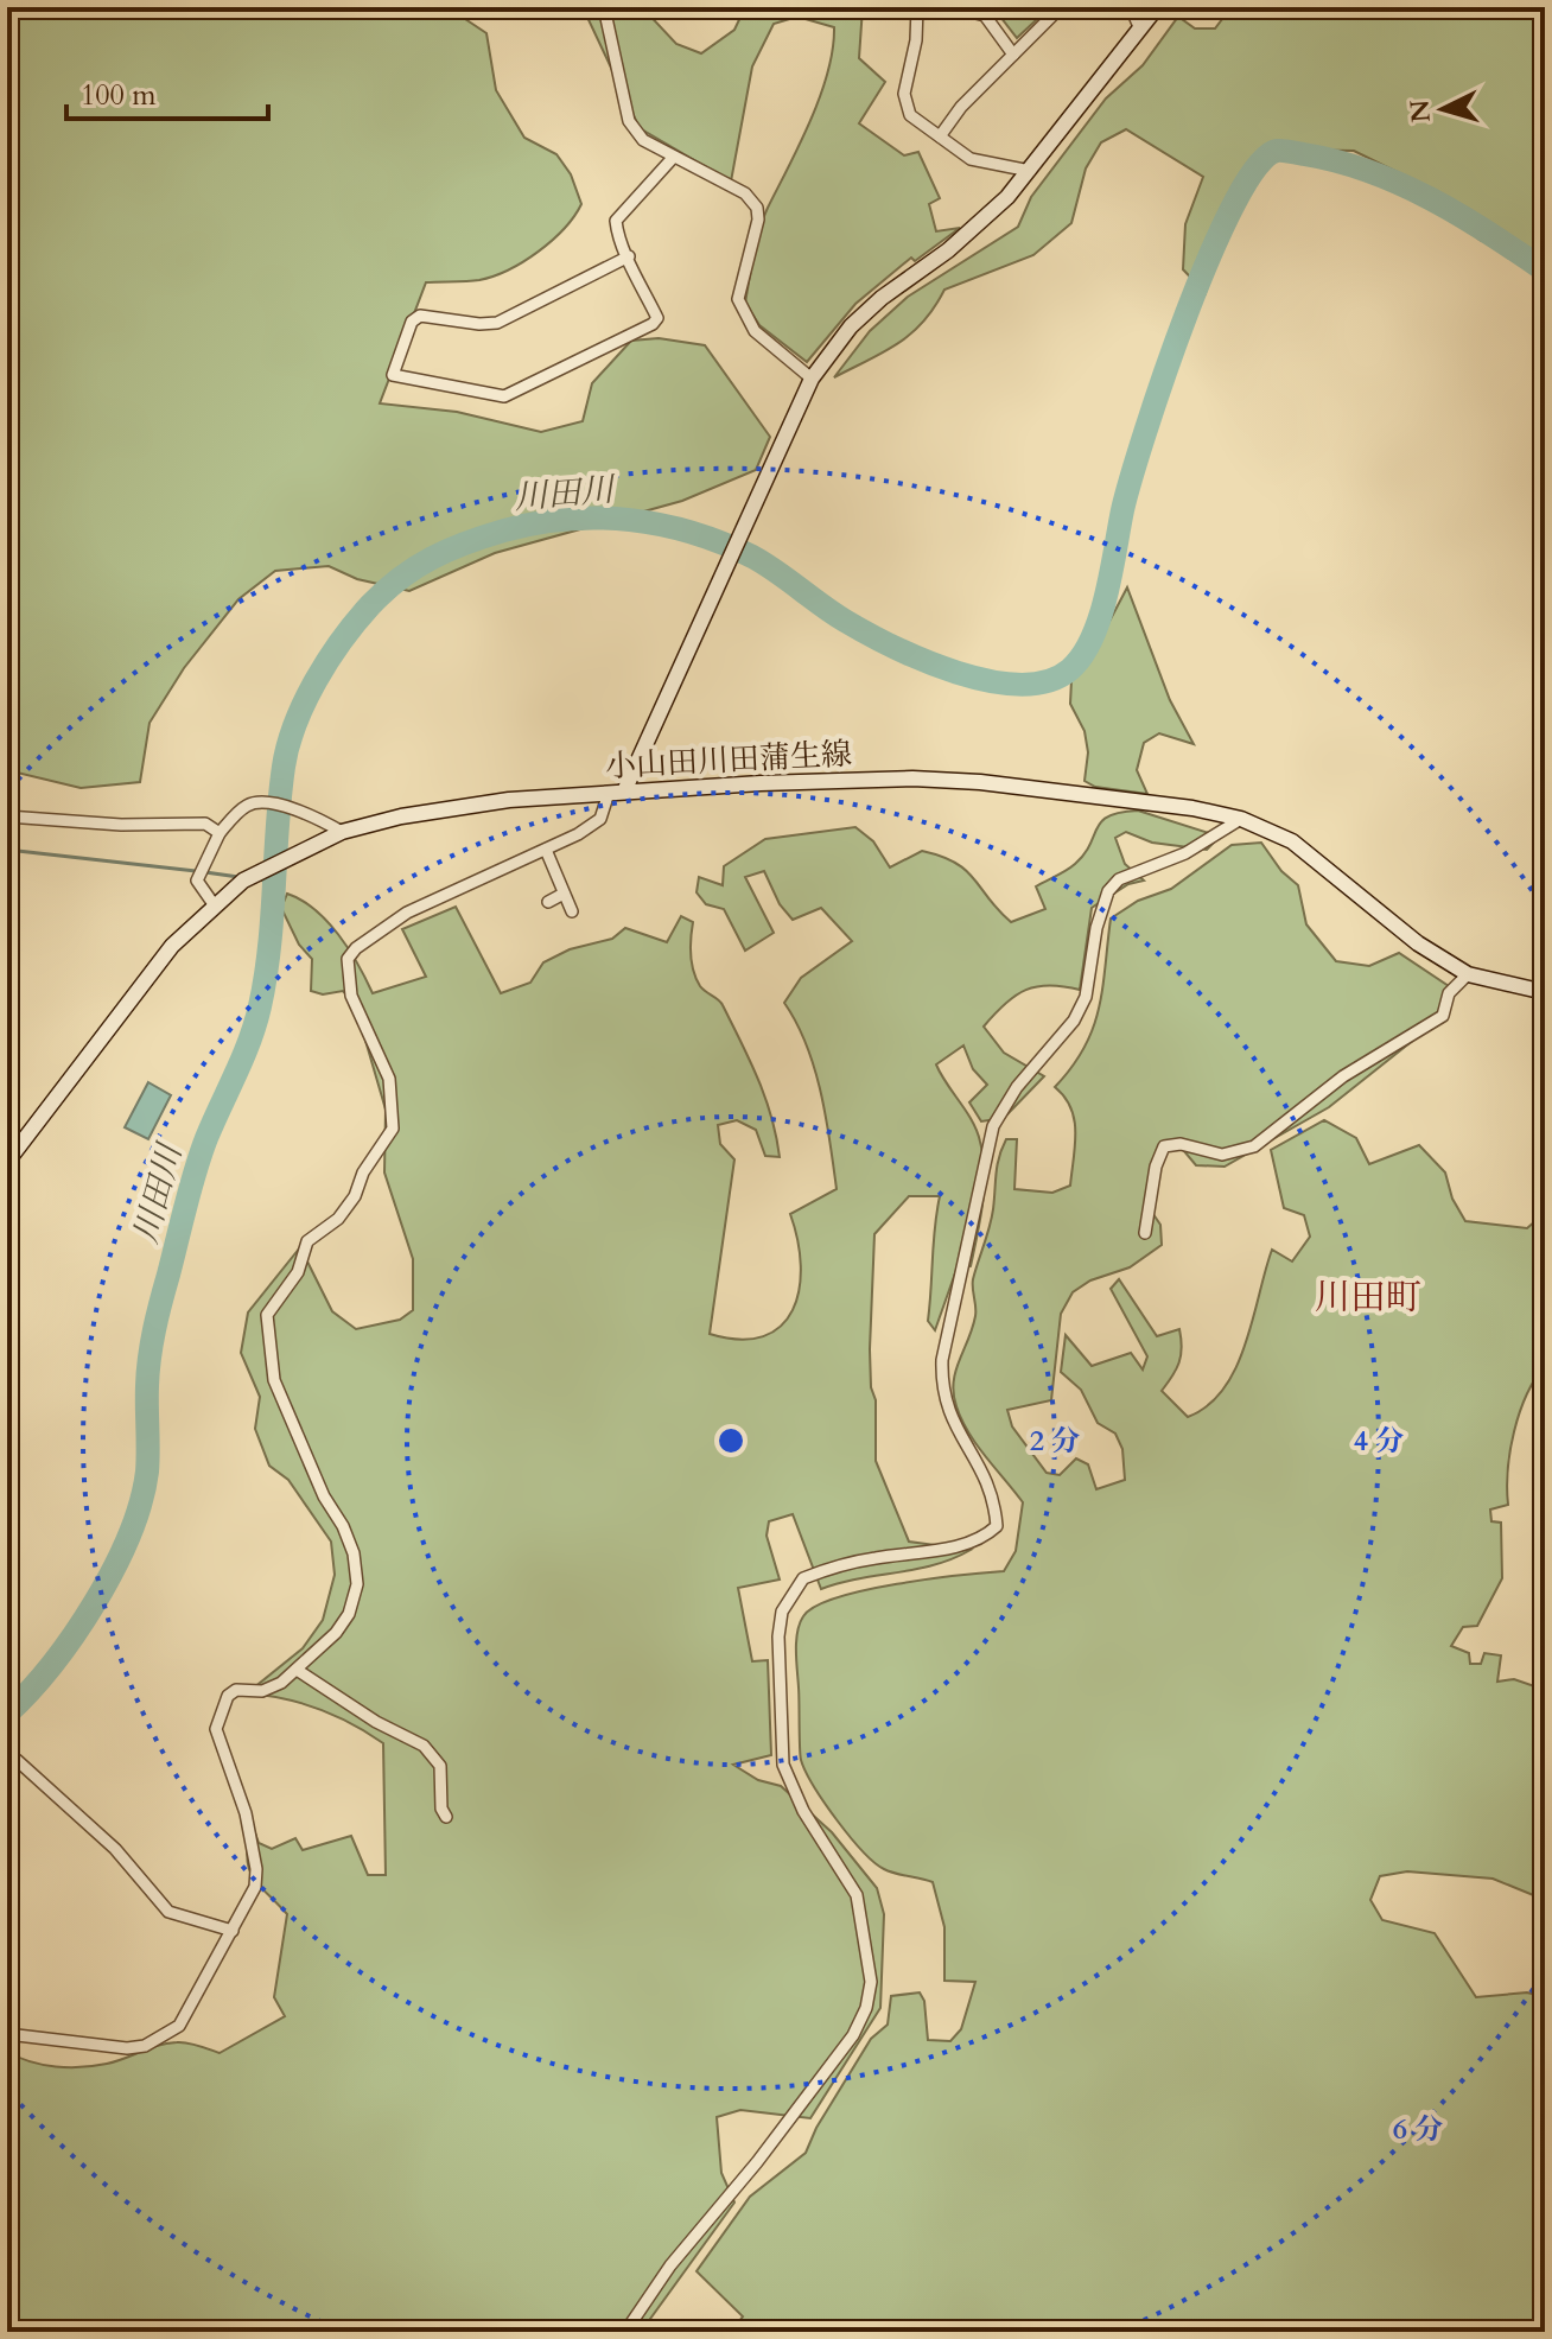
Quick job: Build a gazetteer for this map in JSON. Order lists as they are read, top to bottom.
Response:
{
  "streets": {
    "main road": ["小山田川田蒲生線"]
  },
  "districts": ["川田町"],
  "water": ["川田川"],
  "scale_bar": "100 m",
  "north": "left",
  "rings": ["2 分", "4 分", "6 分"]
}
